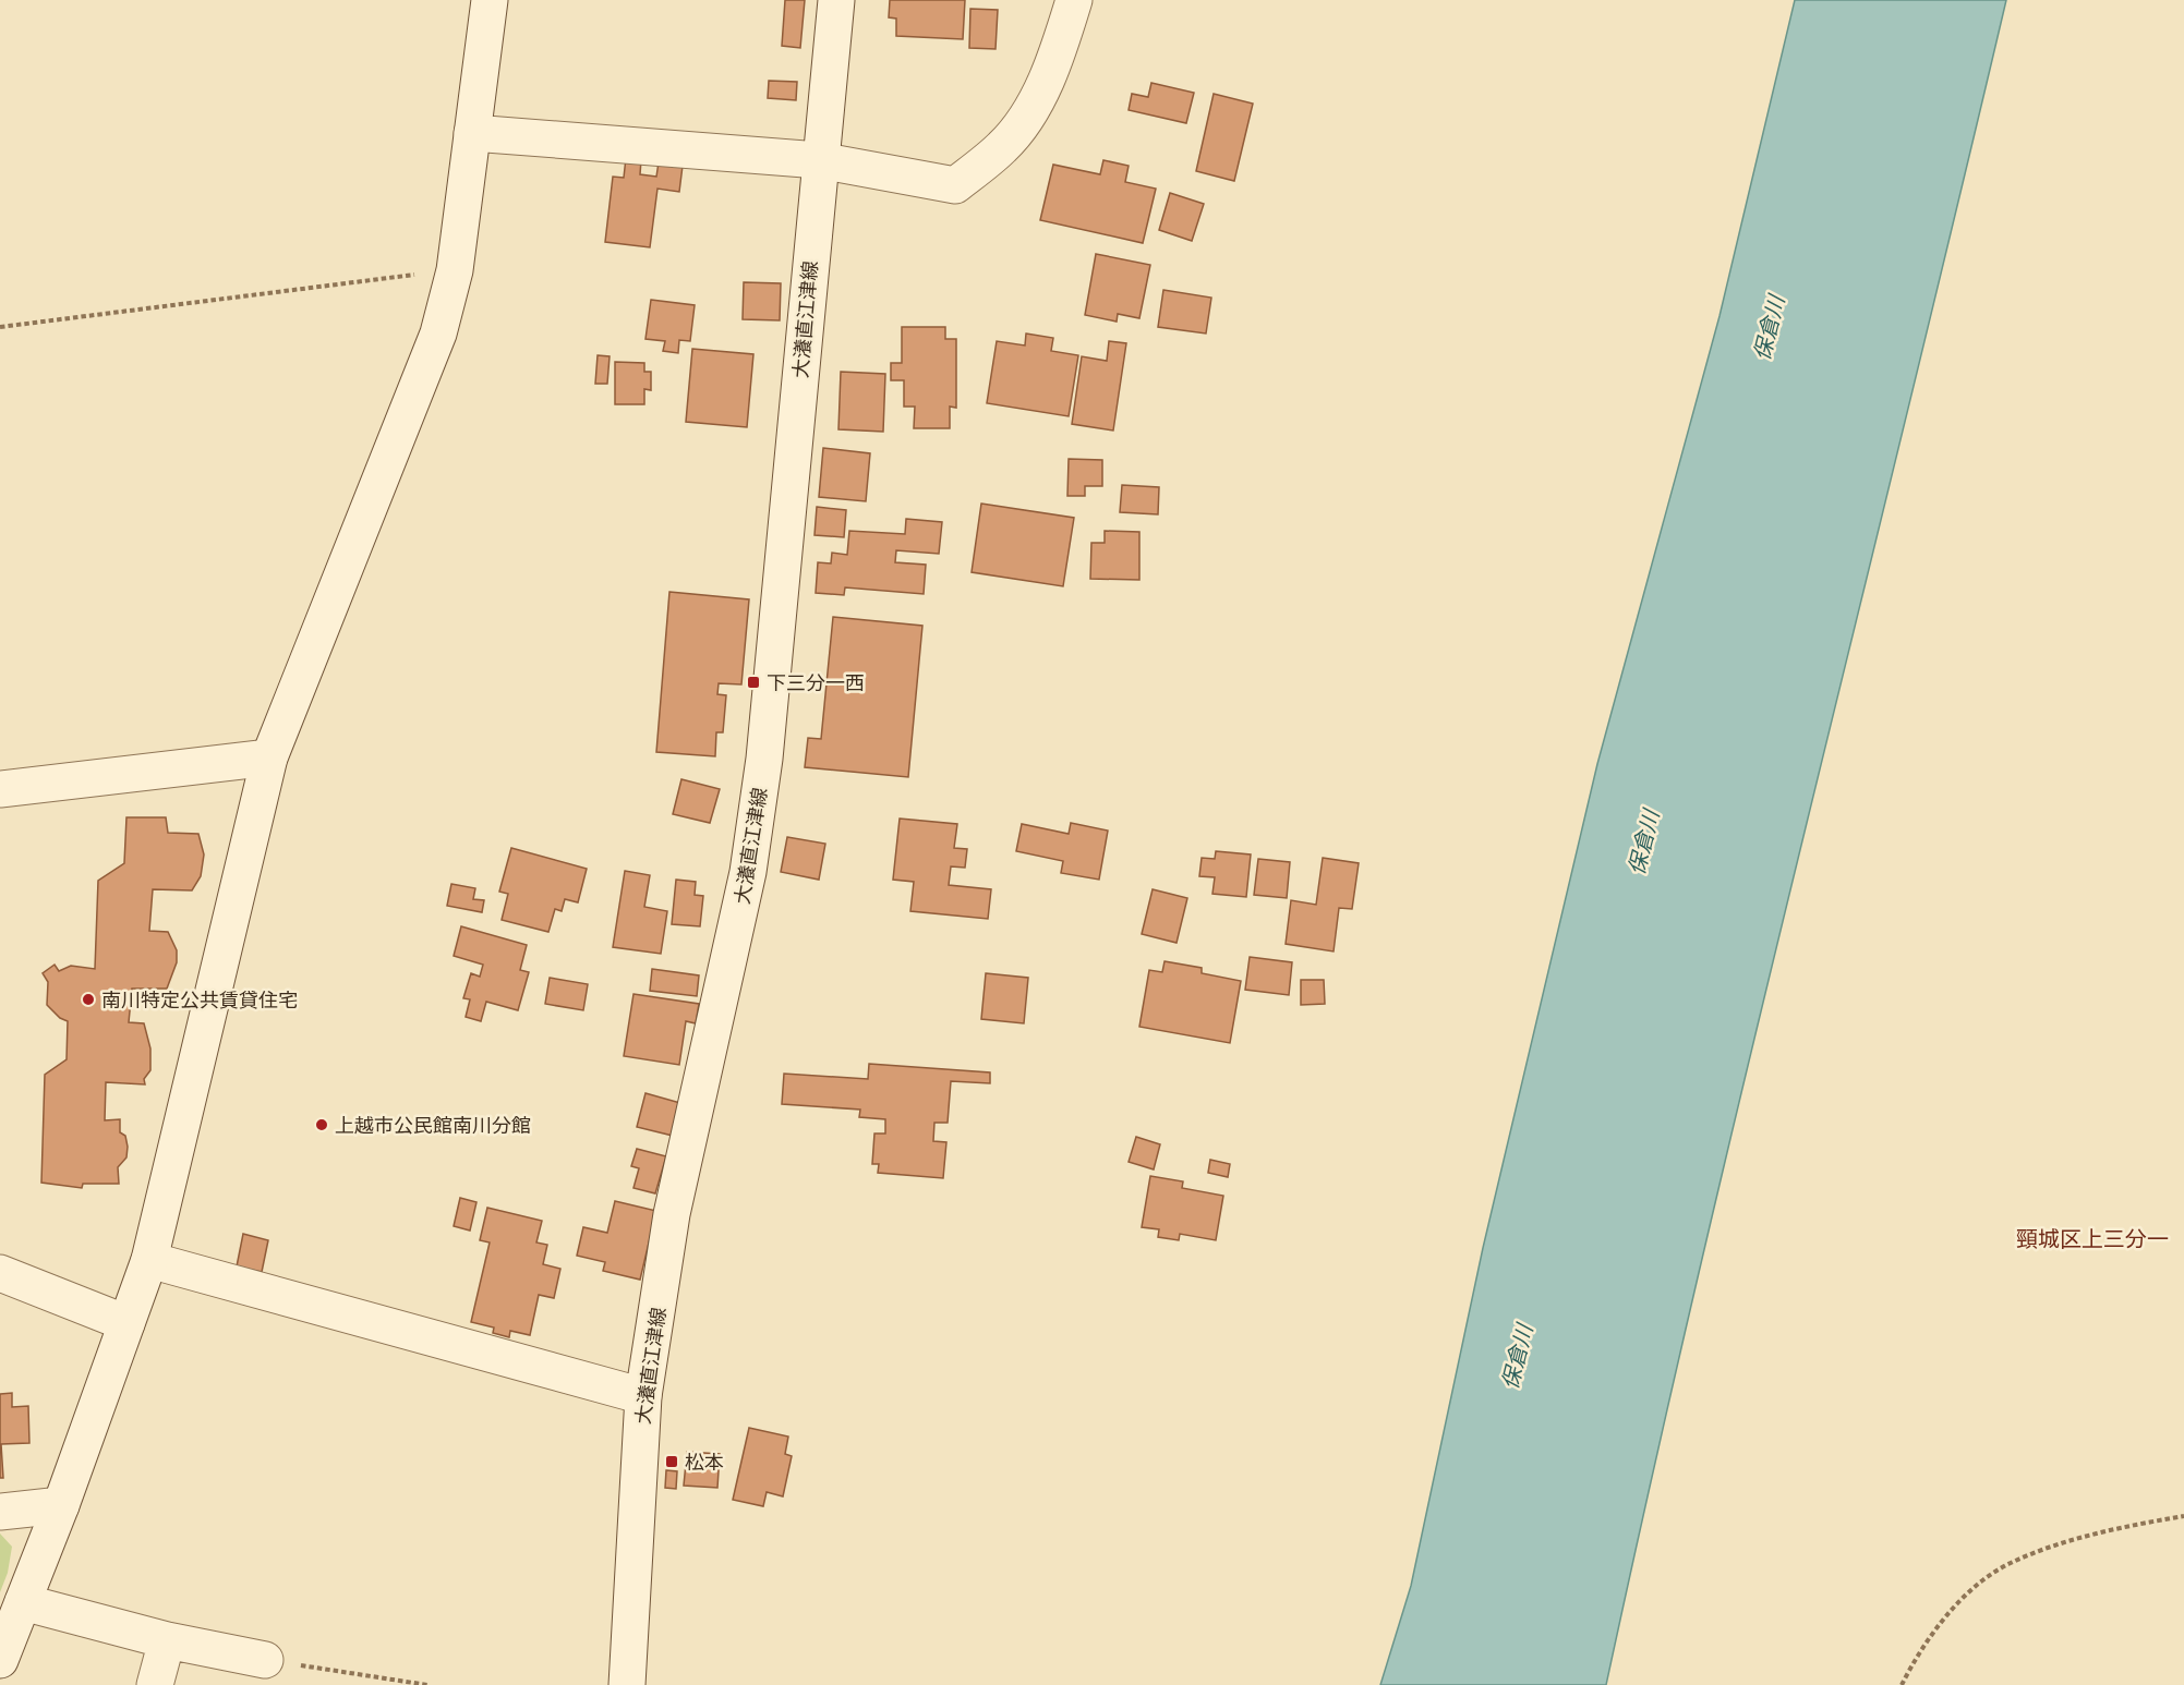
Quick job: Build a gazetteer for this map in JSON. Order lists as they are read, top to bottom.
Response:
{
  "streets": {
    "street": ["大瀁直江津線"]
  },
  "districts": ["頸城区上三分一"],
  "water": ["保倉川"],
  "places": {
    "transit": ["下三分一西", "松本"],
    "other": ["南川特定公共賃貸住宅", "上越市公民館南川分館"]
  }
}
